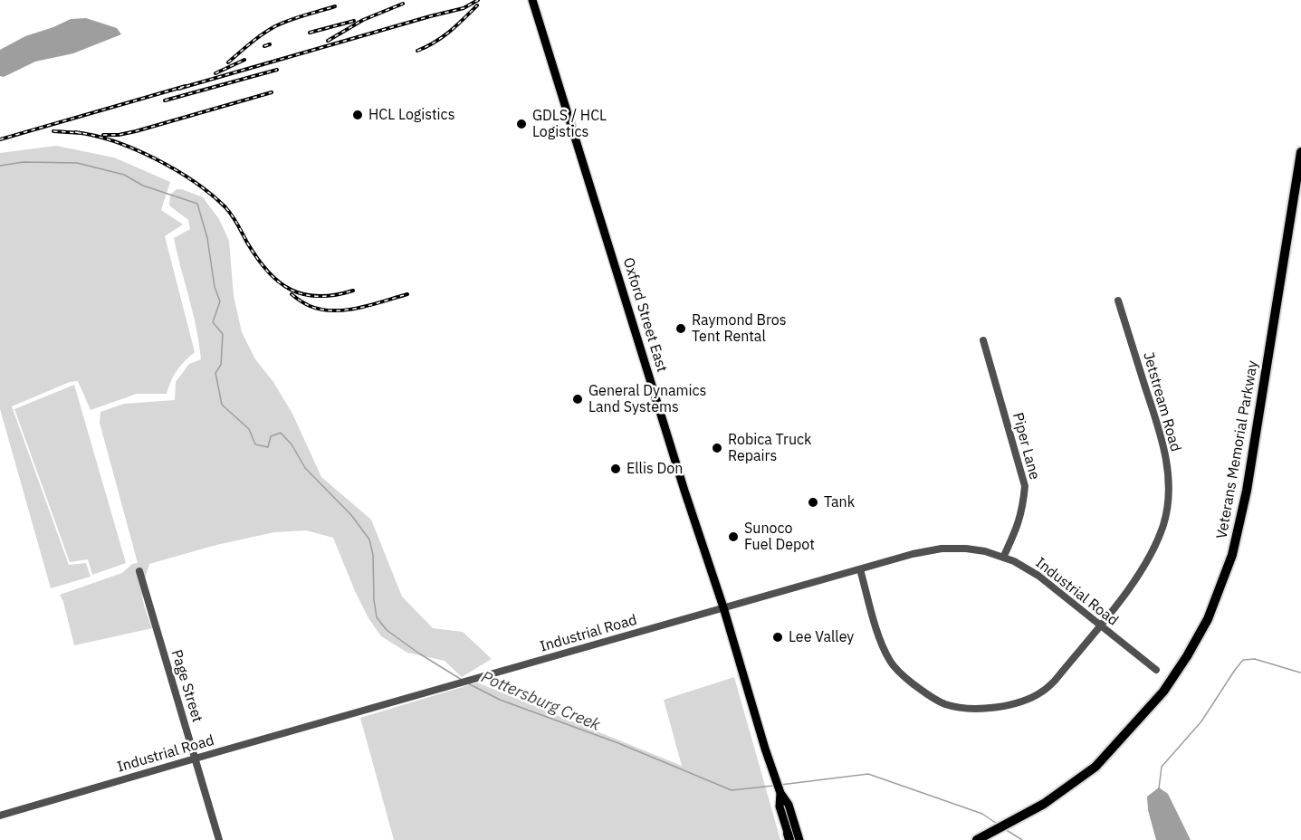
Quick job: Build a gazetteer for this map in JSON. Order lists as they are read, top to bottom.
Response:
{
  "streets": {
    "highway": ["Veterans Memorial Parkway"],
    "main road": ["Oxford Street East"],
    "street": [
      "Jetstream Road",
      "Piper Lane",
      "Industrial Road",
      "Page Street"
    ]
  },
  "crossings": [
    ["Oxford Street East", "Industrial Road"],
    ["Jetstream Road", "Industrial Road"],
    ["Piper Lane", "Industrial Road"],
    ["Industrial Road", "Page Street"]
  ],
  "water": ["Pottersburg Creek"],
  "places": [
    "HCL Logistics",
    "GDLS / HCL Logistics",
    "Raymond Bros Tent Rental",
    "General Dynamics Land Systems",
    "Robica Truck Repairs",
    "Ellis Don",
    "Tank",
    "Sunoco Fuel Depot",
    "Lee Valley"
  ]
}
